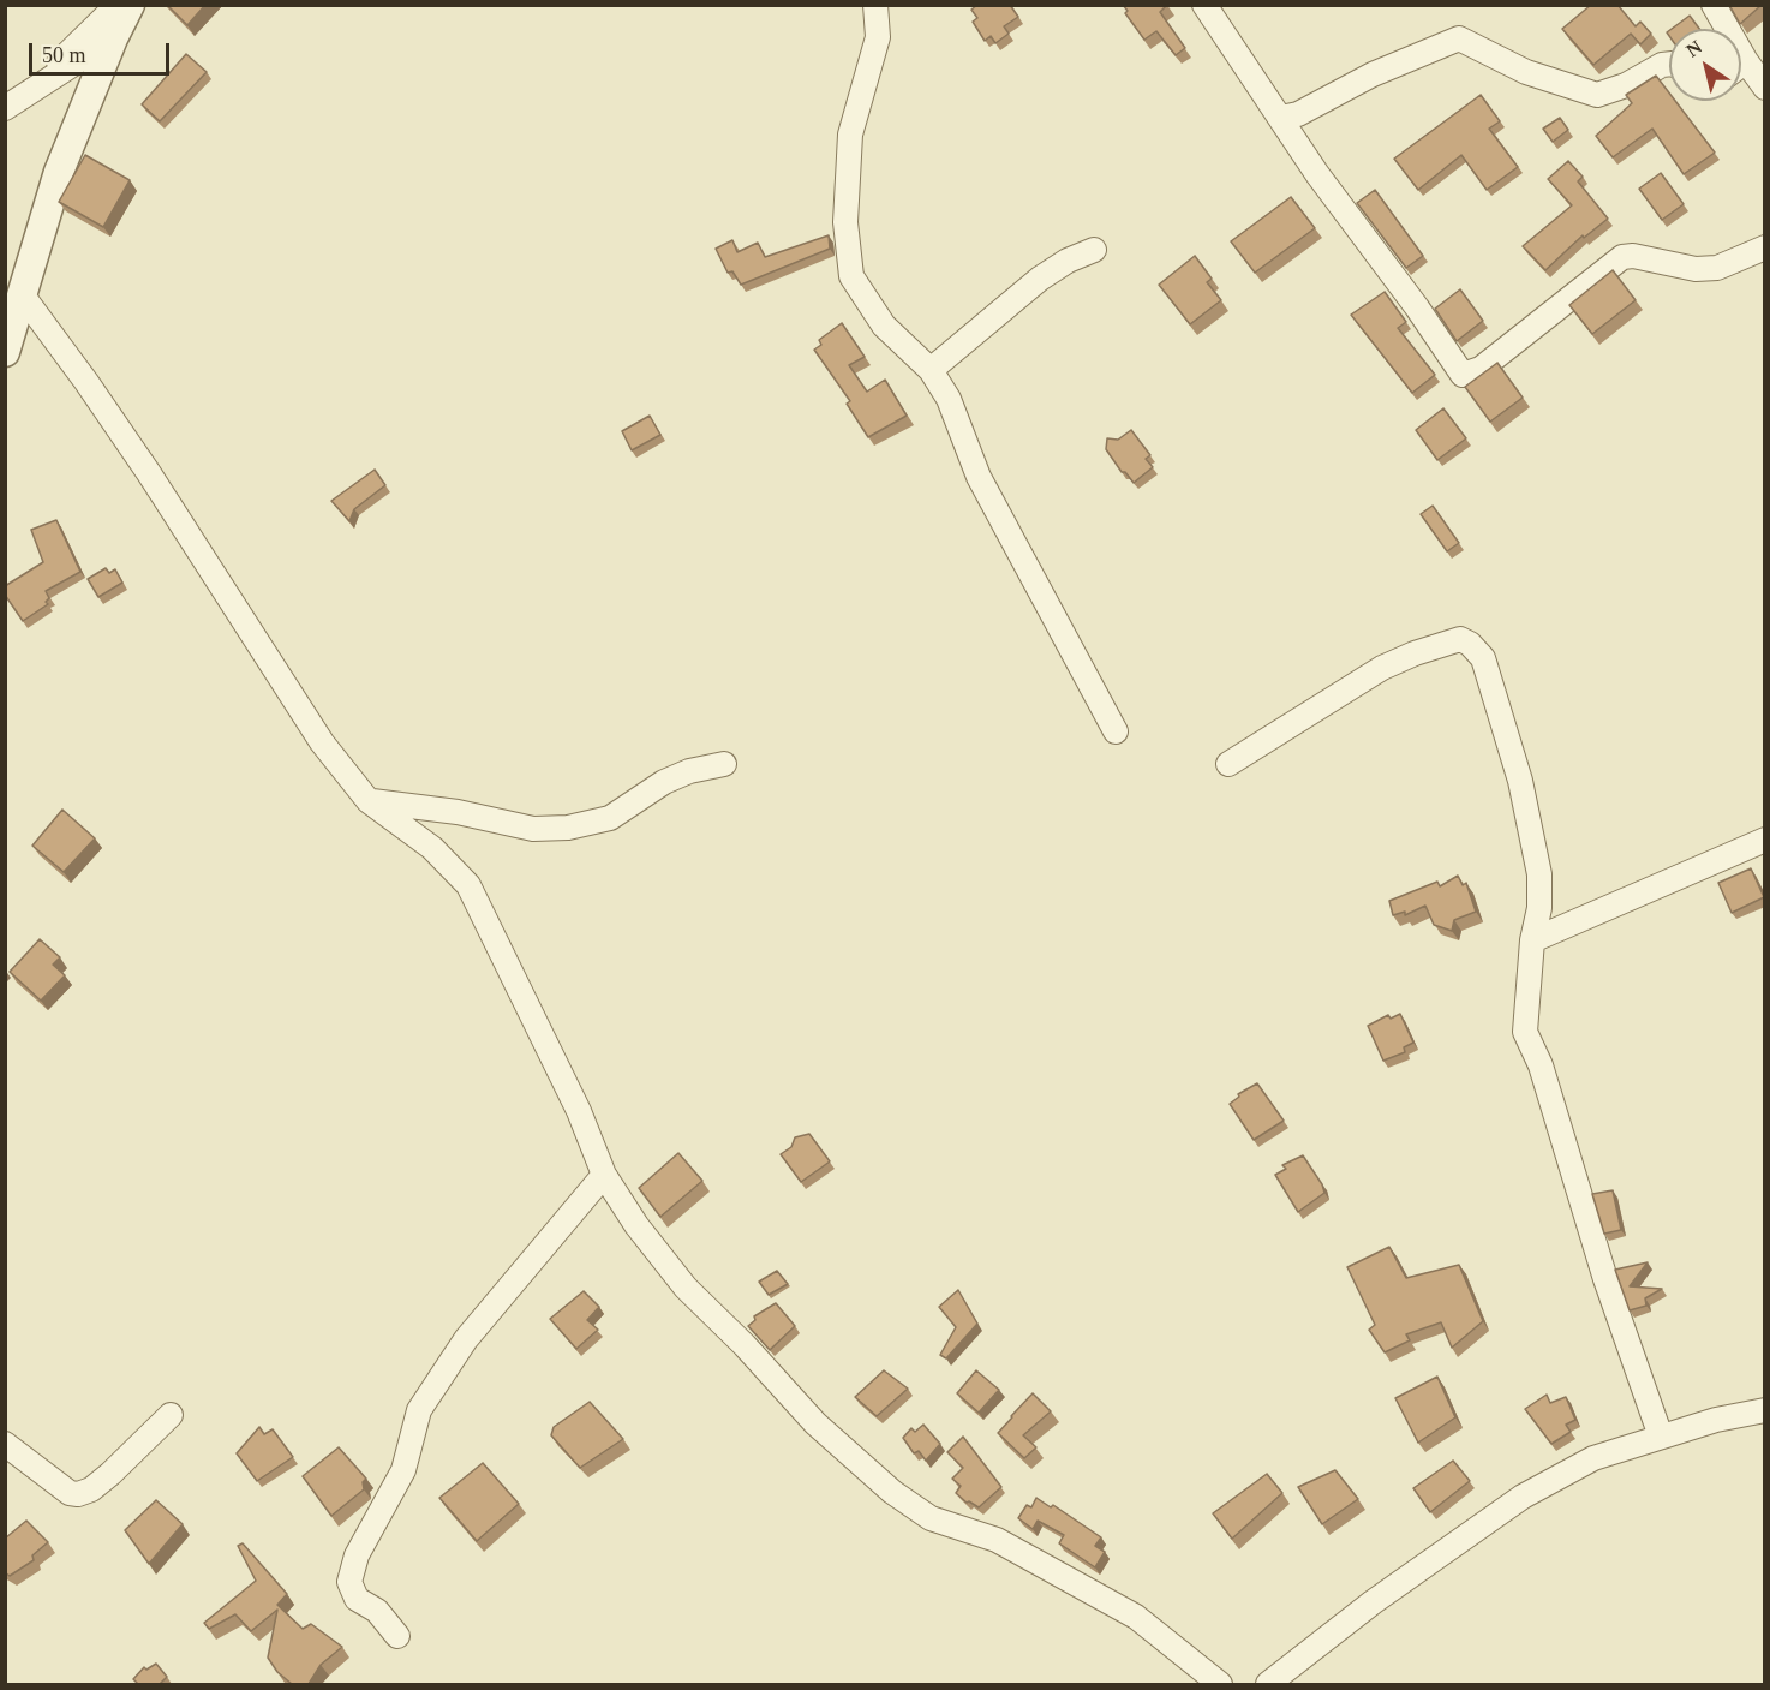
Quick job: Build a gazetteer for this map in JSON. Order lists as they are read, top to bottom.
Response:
{
  "scale_bar": "50 m",
  "north": "top left"
}
